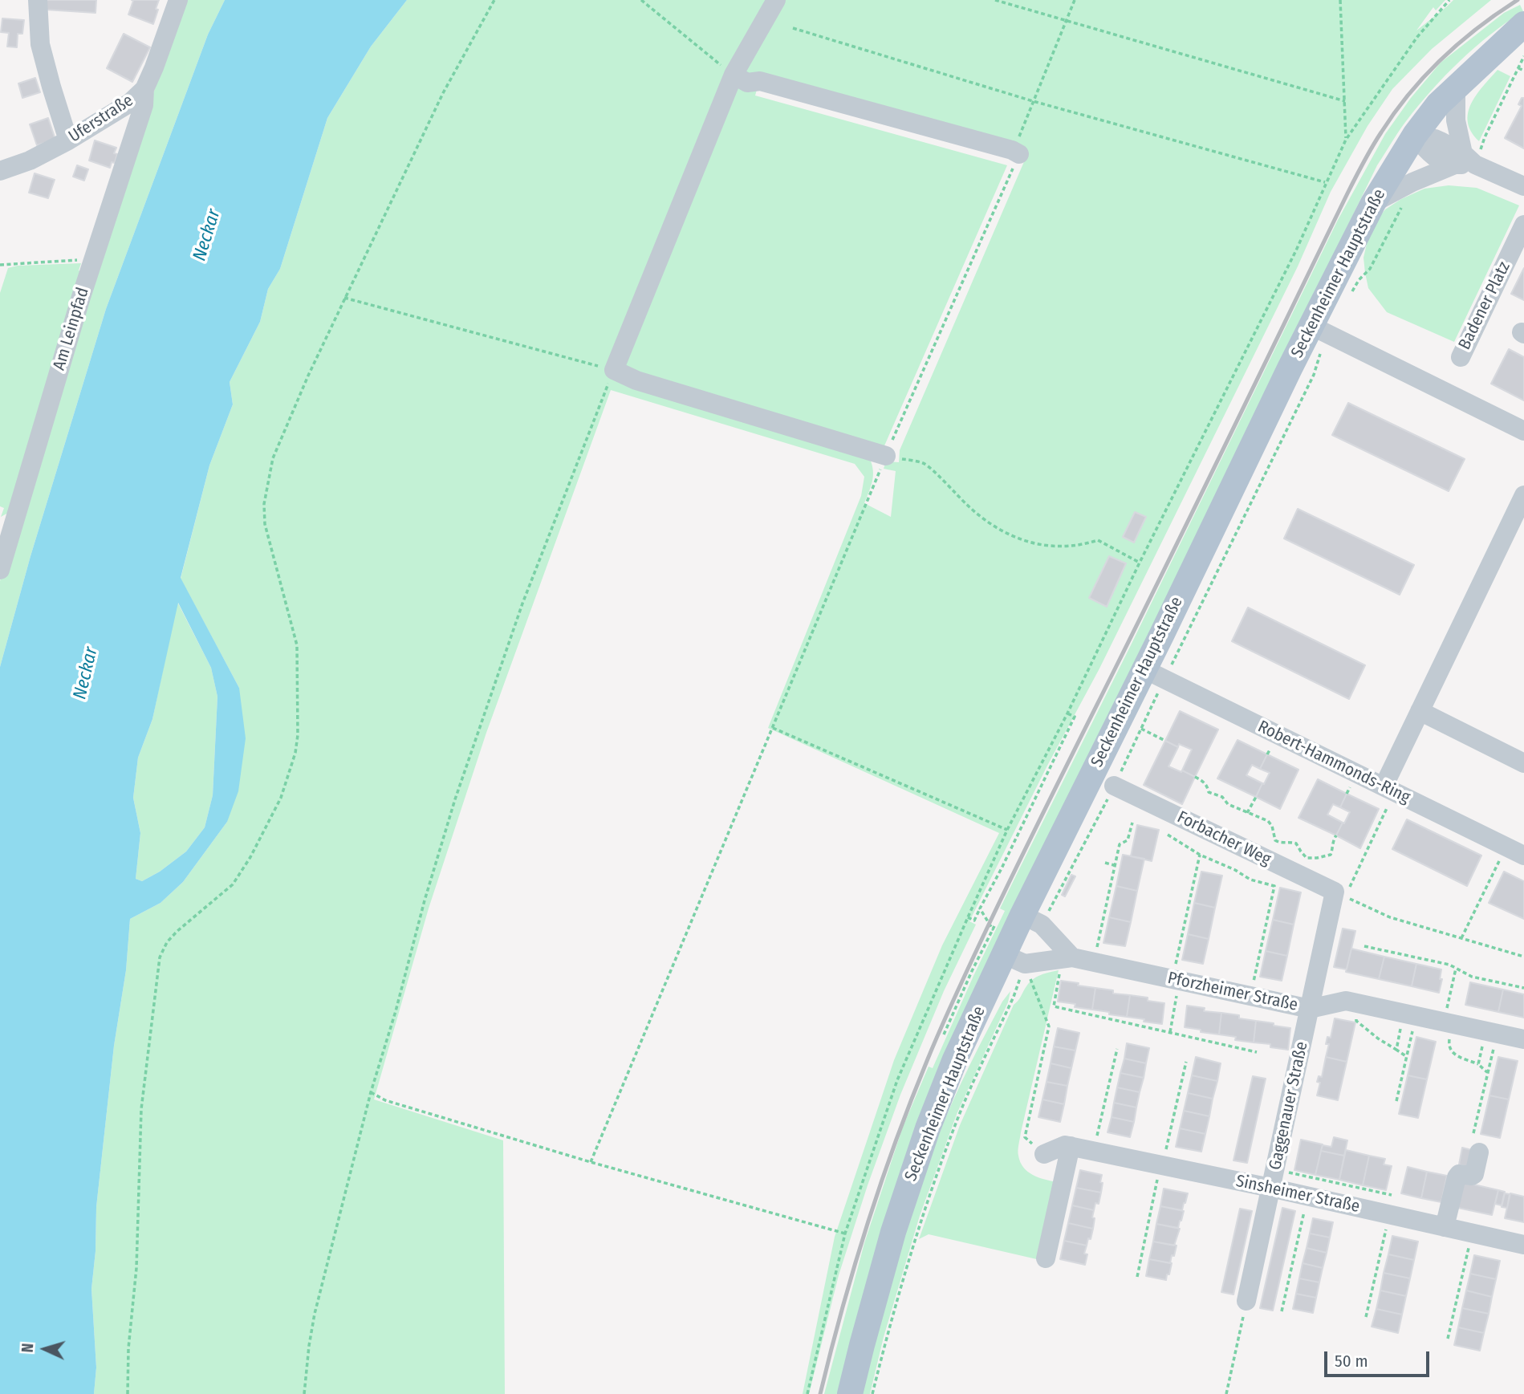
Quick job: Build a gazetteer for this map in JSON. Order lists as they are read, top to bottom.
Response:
{
  "streets": {
    "main road": ["Seckenheimer Hauptstraße"],
    "street": [
      "Uferstraße",
      "Badener Platz",
      "Am Leinpfad",
      "Robert-Hammonds-Ring",
      "Forbacher Weg",
      "Pforzheimer Straße",
      "Gaggenauer Straße",
      "Sinsheimer Straße"
    ]
  },
  "crossings": [
    ["Uferstraße", "Am Leinpfad"],
    ["Seckenheimer Hauptstraße", "Robert-Hammonds-Ring"],
    ["Seckenheimer Hauptstraße", "Pforzheimer Straße"],
    ["Pforzheimer Straße", "Gaggenauer Straße"],
    ["Gaggenauer Straße", "Sinsheimer Straße"]
  ],
  "water": ["Neckar"],
  "scale_bar": "50 m",
  "north": "left"
}
